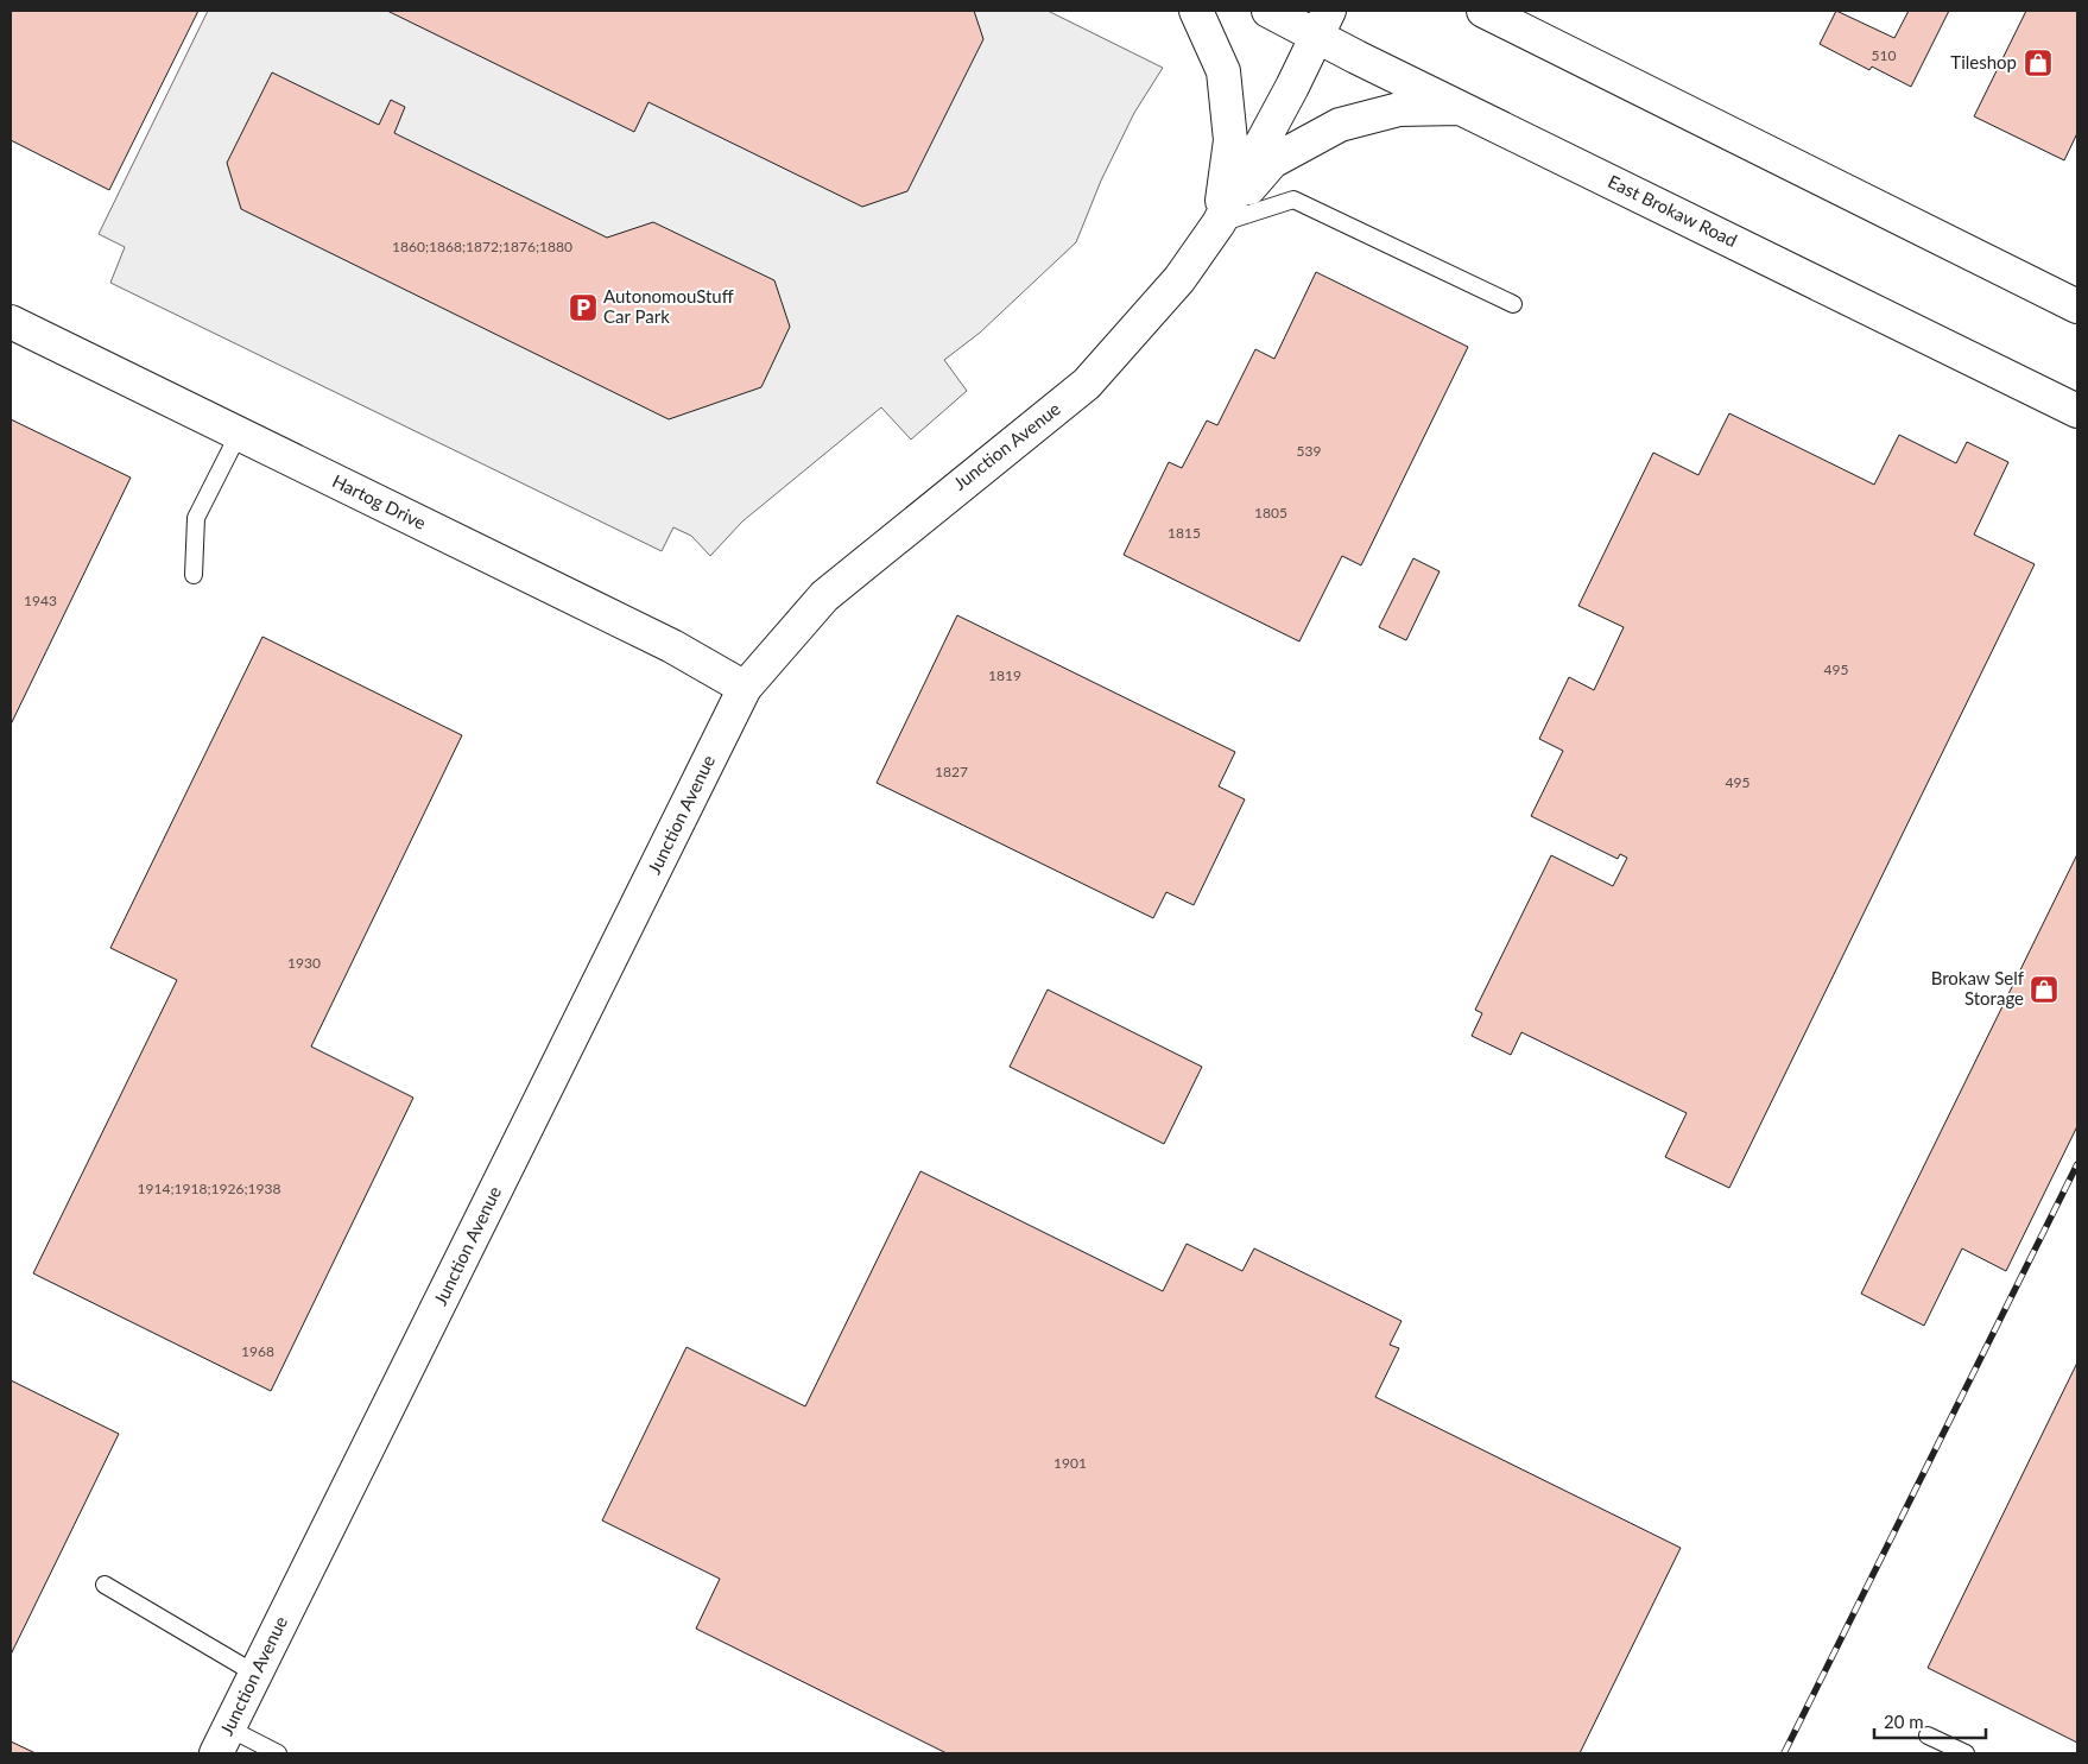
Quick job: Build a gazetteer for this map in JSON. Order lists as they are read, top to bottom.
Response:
{
  "streets": {
    "street": ["East Brokaw Road", "Junction Avenue", "Hartog Drive"]
  },
  "crossings": [
    ["East Brokaw Road", "Junction Avenue"],
    ["Junction Avenue", "Hartog Drive"]
  ],
  "places": {
    "shop": ["Tileshop", "Brokaw Self Storage"],
    "parking": ["AutonomouStuff Car Park"]
  },
  "house_numbers": [
    "510",
    "1860;1868;1872;1876;1880",
    "539",
    "1805",
    "1815",
    "1943",
    "495",
    "1819",
    "1827",
    "495",
    "1930",
    "1914;1918;1926;1938",
    "1968",
    "1901"
  ],
  "scale_bar": "20 m"
}
